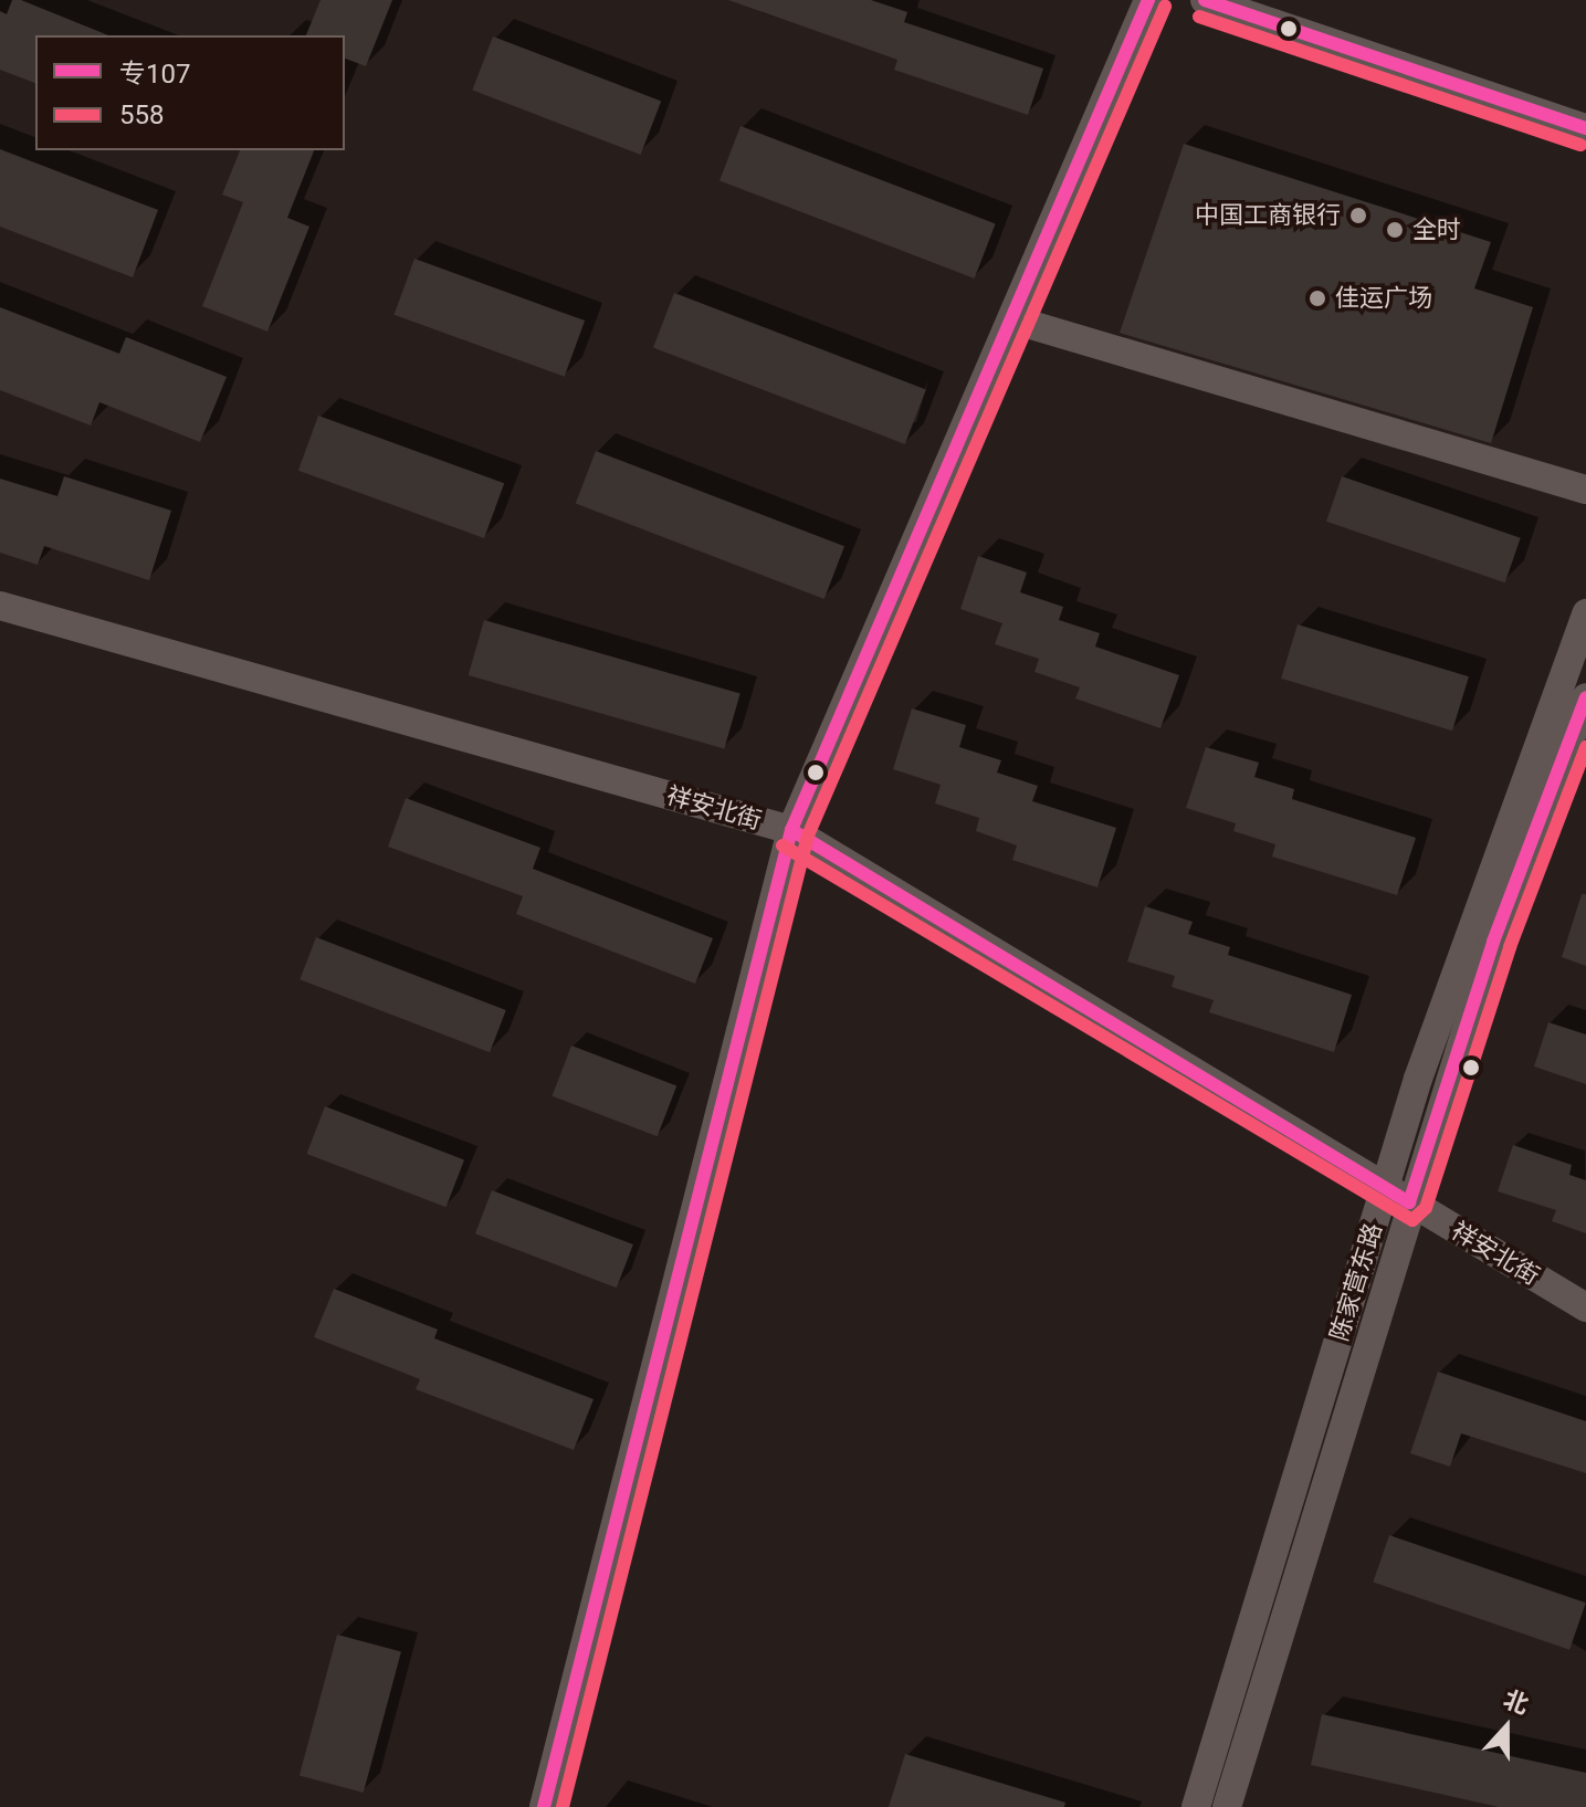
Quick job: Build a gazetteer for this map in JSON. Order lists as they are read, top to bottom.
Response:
{
  "streets": {
    "street": ["祥安北街", "陈家营东路"]
  },
  "crossings": [
    ["祥安北街", "陈家营东路"]
  ],
  "places": ["中国工商银行", "全时", "佳运广场"],
  "lines": ["transit line 专107", "transit line 558"],
  "legend": ["专107", "558"],
  "north": "top"
}
